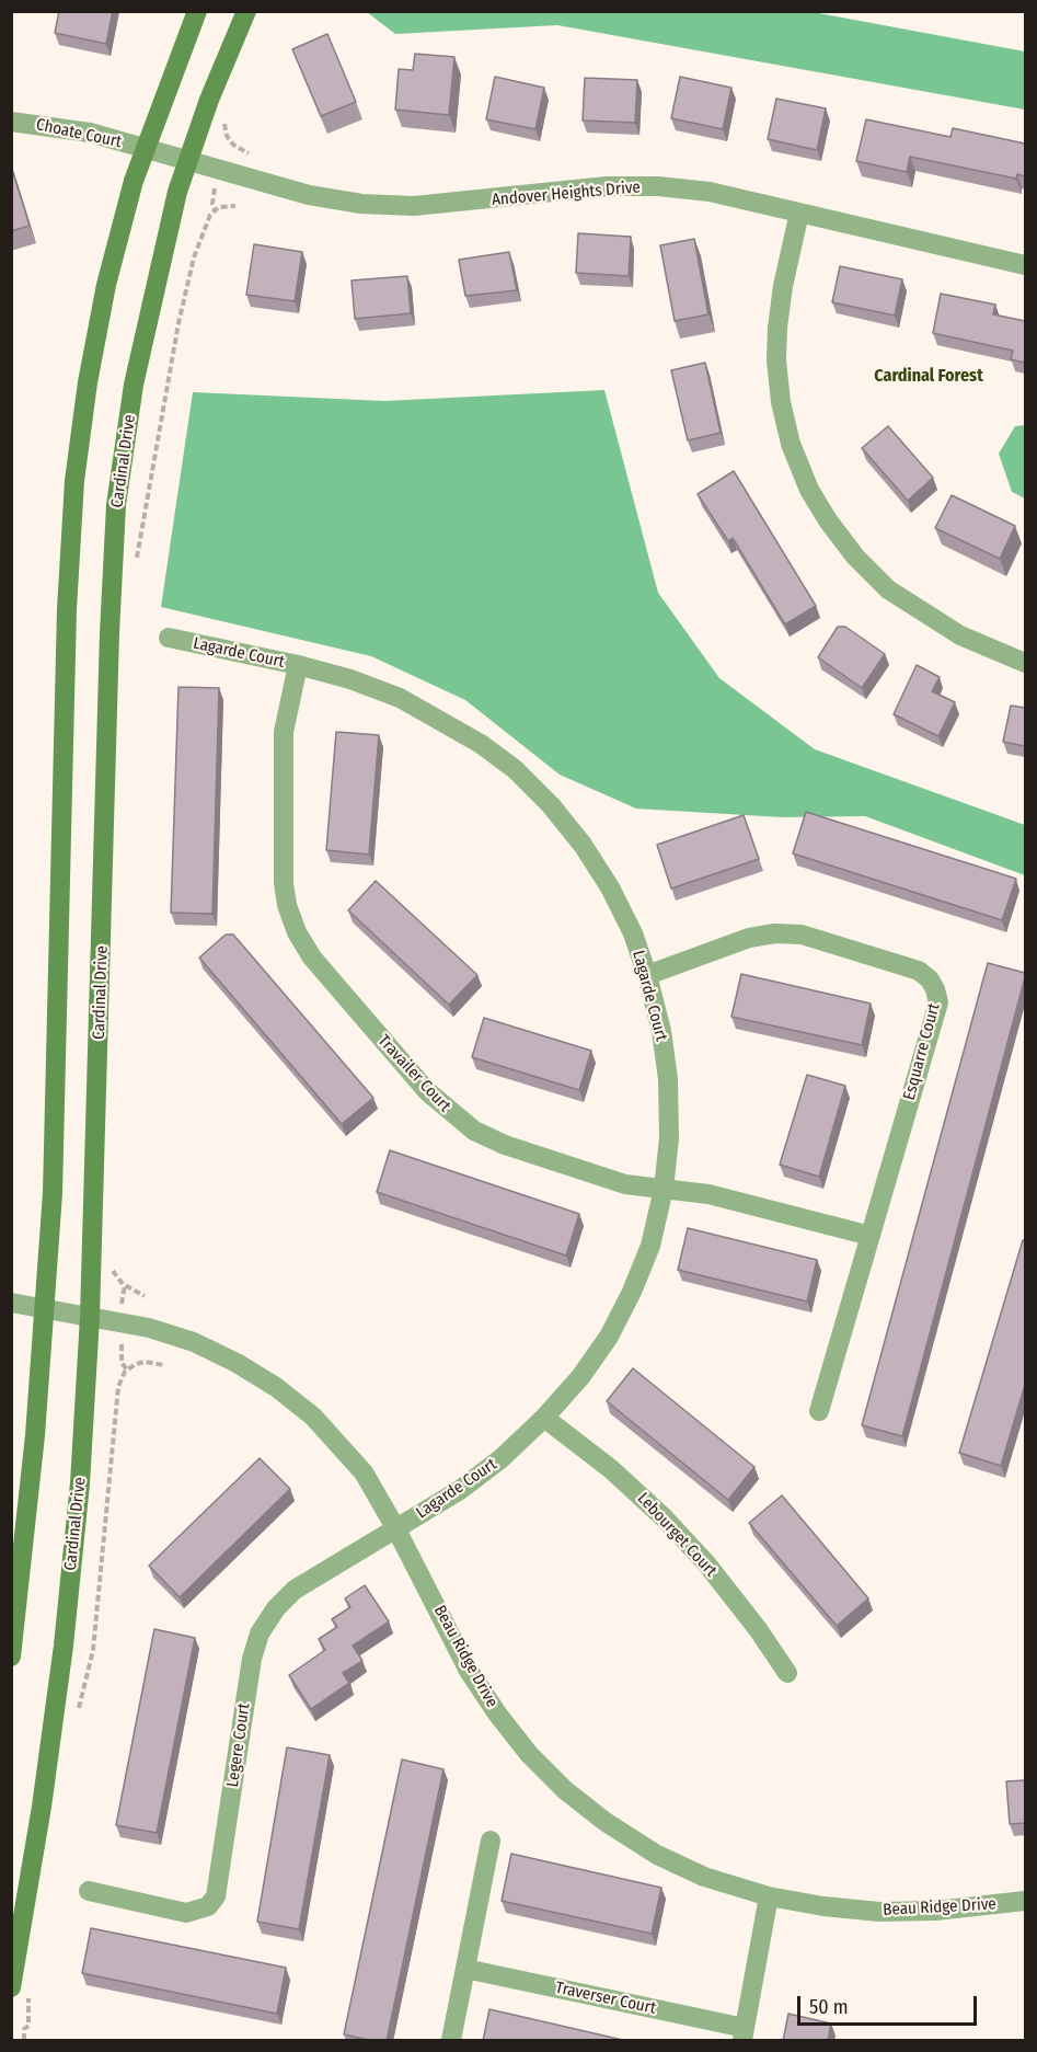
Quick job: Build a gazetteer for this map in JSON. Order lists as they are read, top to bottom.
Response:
{
  "streets": {
    "main road": ["Cardinal Drive"],
    "street": [
      "Choate Court",
      "Andover Heights Drive",
      "Lagarde Court",
      "Esquarre Court",
      "Travailer Court",
      "Lebourget Court",
      "Beau Ridge Drive",
      "Legere Court",
      "Traverser Court"
    ]
  },
  "crossings": [
    ["Choate Court", "Andover Heights Drive"],
    ["Andover Heights Drive", "Cardinal Drive"],
    ["Cardinal Drive", "Beau Ridge Drive"],
    ["Lagarde Court", "Esquarre Court"],
    ["Lagarde Court", "Travailer Court"],
    ["Lagarde Court", "Lebourget Court"],
    ["Lagarde Court", "Beau Ridge Drive"],
    ["Lagarde Court", "Legere Court"],
    ["Esquarre Court", "Travailer Court"],
    ["Beau Ridge Drive", "Legere Court"],
    ["Beau Ridge Drive", "Traverser Court"]
  ],
  "districts": ["Cardinal Forest"],
  "scale_bar": "50 m"
}
